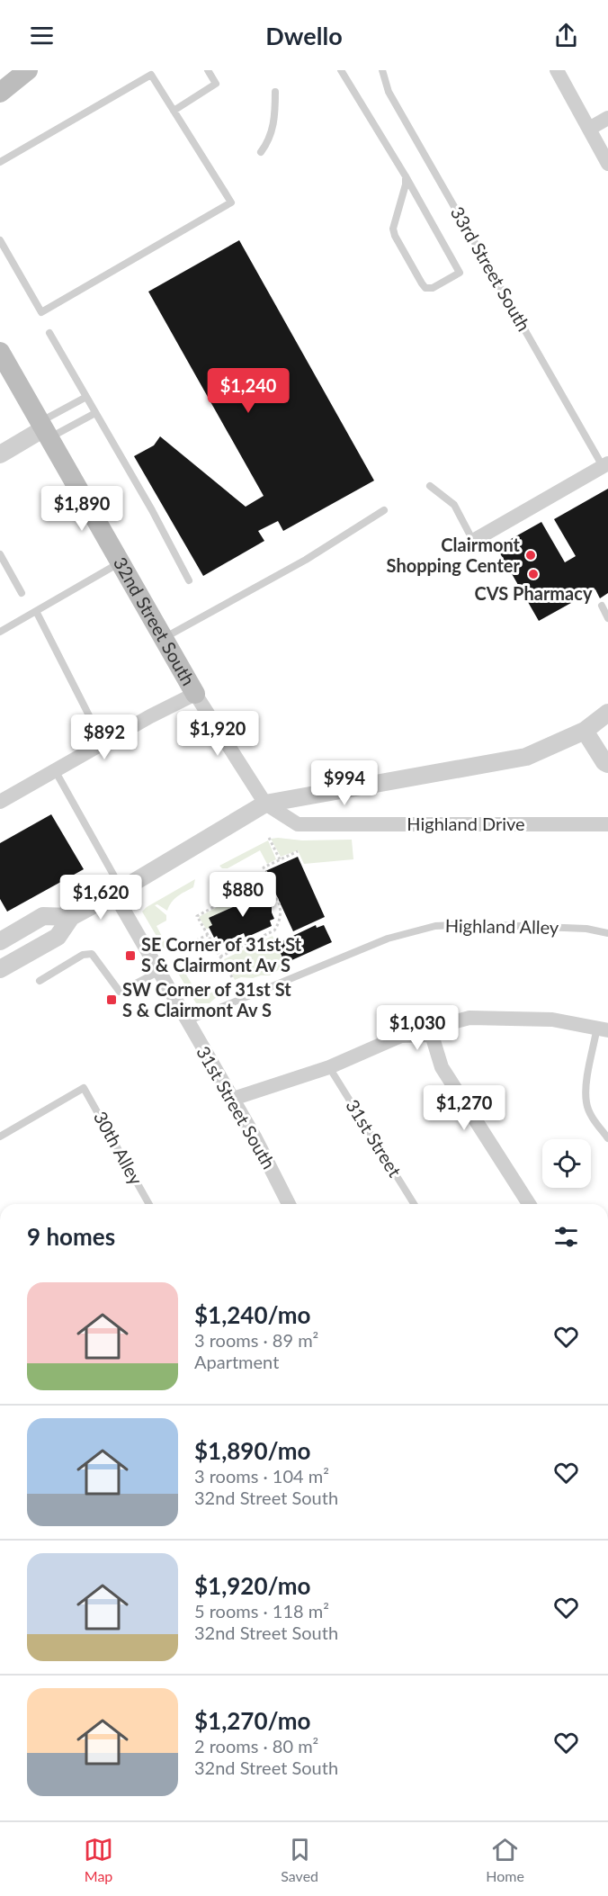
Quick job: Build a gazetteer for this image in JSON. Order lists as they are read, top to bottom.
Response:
{
  "streets": {
    "main road": ["32nd Street South"],
    "street": ["Highland Drive", "31st Street South"],
    "lane": [
      "33rd Street South",
      "Highland Alley",
      "31st Street",
      "30th Alley"
    ]
  },
  "crossings": [
    ["32nd Street South", "Highland Drive"],
    ["Highland Alley", "31st Street South"]
  ],
  "places": {
    "other": ["Clairmont Shopping Center", "CVS Pharmacy"],
    "transit": ["SE Corner of 31st St S & Clairmont Av S", "SW Corner of 31st St S & Clairmont Av S"]
  },
  "page": {
    "header": "Dwello",
    "price": [
      "$1,240",
      "$1,890",
      "$1,920",
      "$892",
      "$994",
      "$880",
      "$1,620",
      "$1,030",
      "$1,270"
    ],
    "heading": "9 homes",
    "list": [
      {
        "name": "$1,240/mo",
        "note": "3 rooms · 89 m² · Apartment"
      },
      {
        "name": "$1,890/mo",
        "note": "3 rooms · 104 m² · 32nd Street South"
      },
      {
        "name": "$1,920/mo",
        "note": "5 rooms · 118 m² · 32nd Street South"
      },
      {
        "name": "$1,270/mo",
        "note": "2 rooms · 80 m² · 32nd Street South"
      }
    ],
    "tabs": ["Map", "Saved", "Home"]
  }
}
